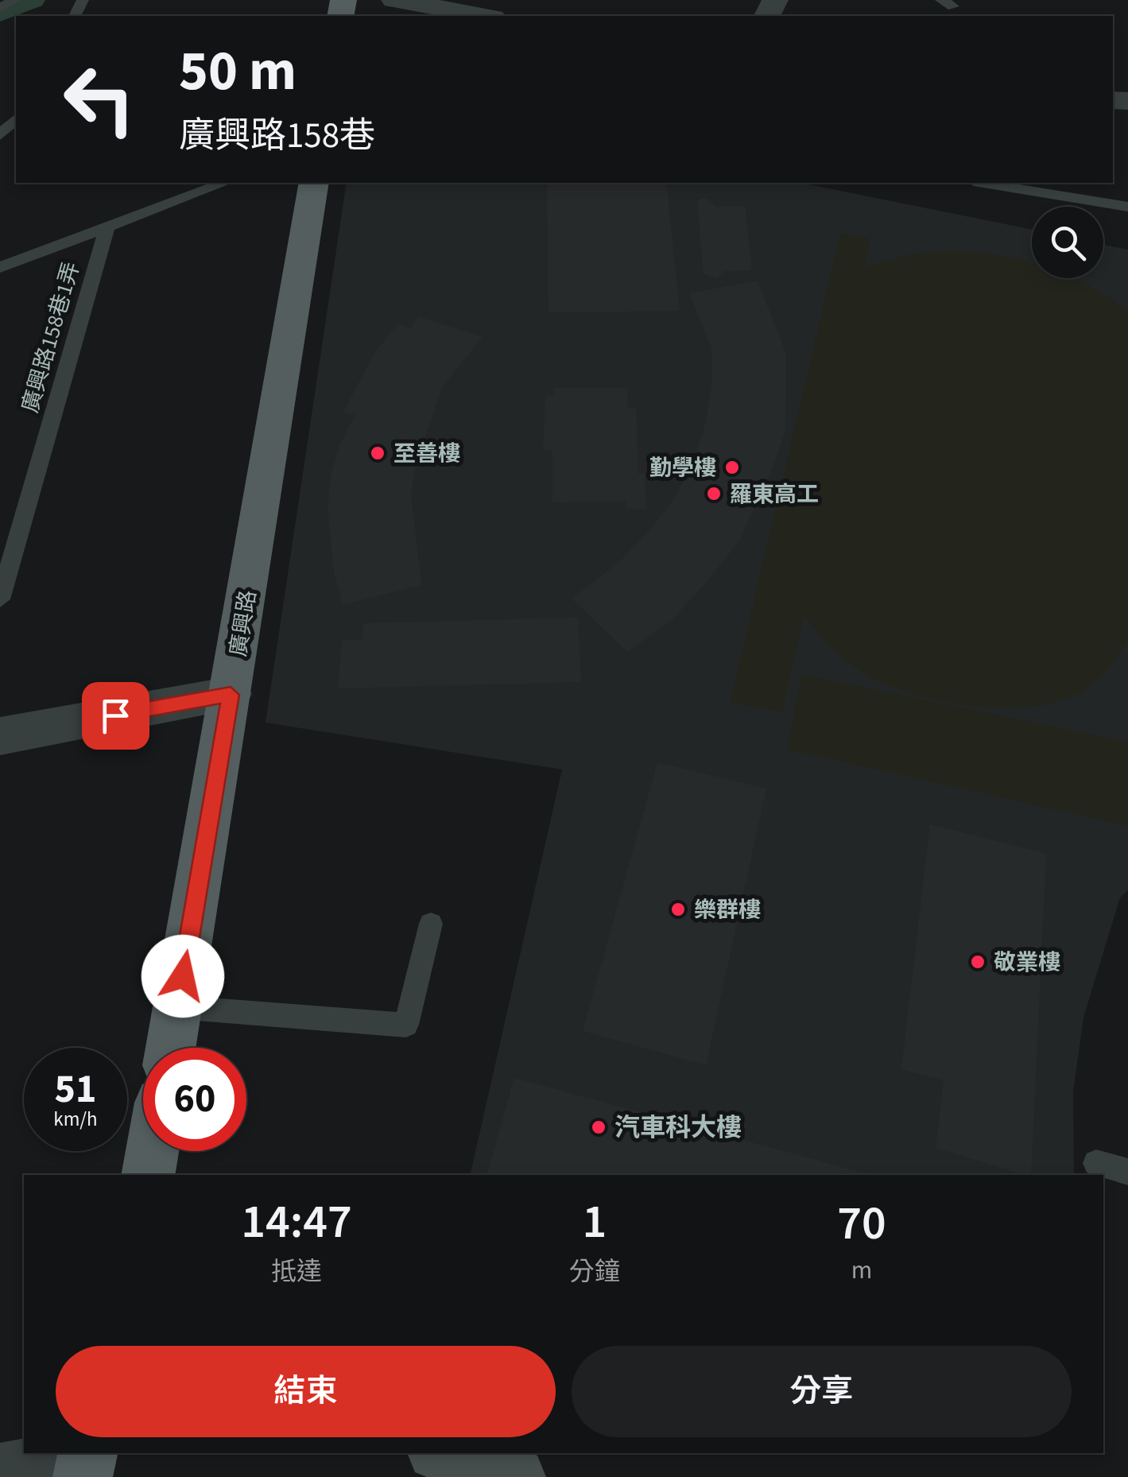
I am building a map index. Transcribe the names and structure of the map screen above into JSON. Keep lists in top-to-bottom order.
{
  "streets": {
    "main road": ["廣興路"],
    "lane": ["廣興路158巷1弄"]
  },
  "places": [
    "至善樓",
    "勤學樓",
    "羅東高工",
    "樂群樓",
    "敬業樓",
    "汽車科大樓"
  ],
  "page": {
    "turn": ["50 m", "廣興路158巷"],
    "speed": "51 km/h",
    "limit": "60",
    "eta": [
      "14:47",
      "抵達",
      "1",
      "分鐘",
      "70",
      "m"
    ],
    "buttons": ["結束", "分享"]
  }
}
